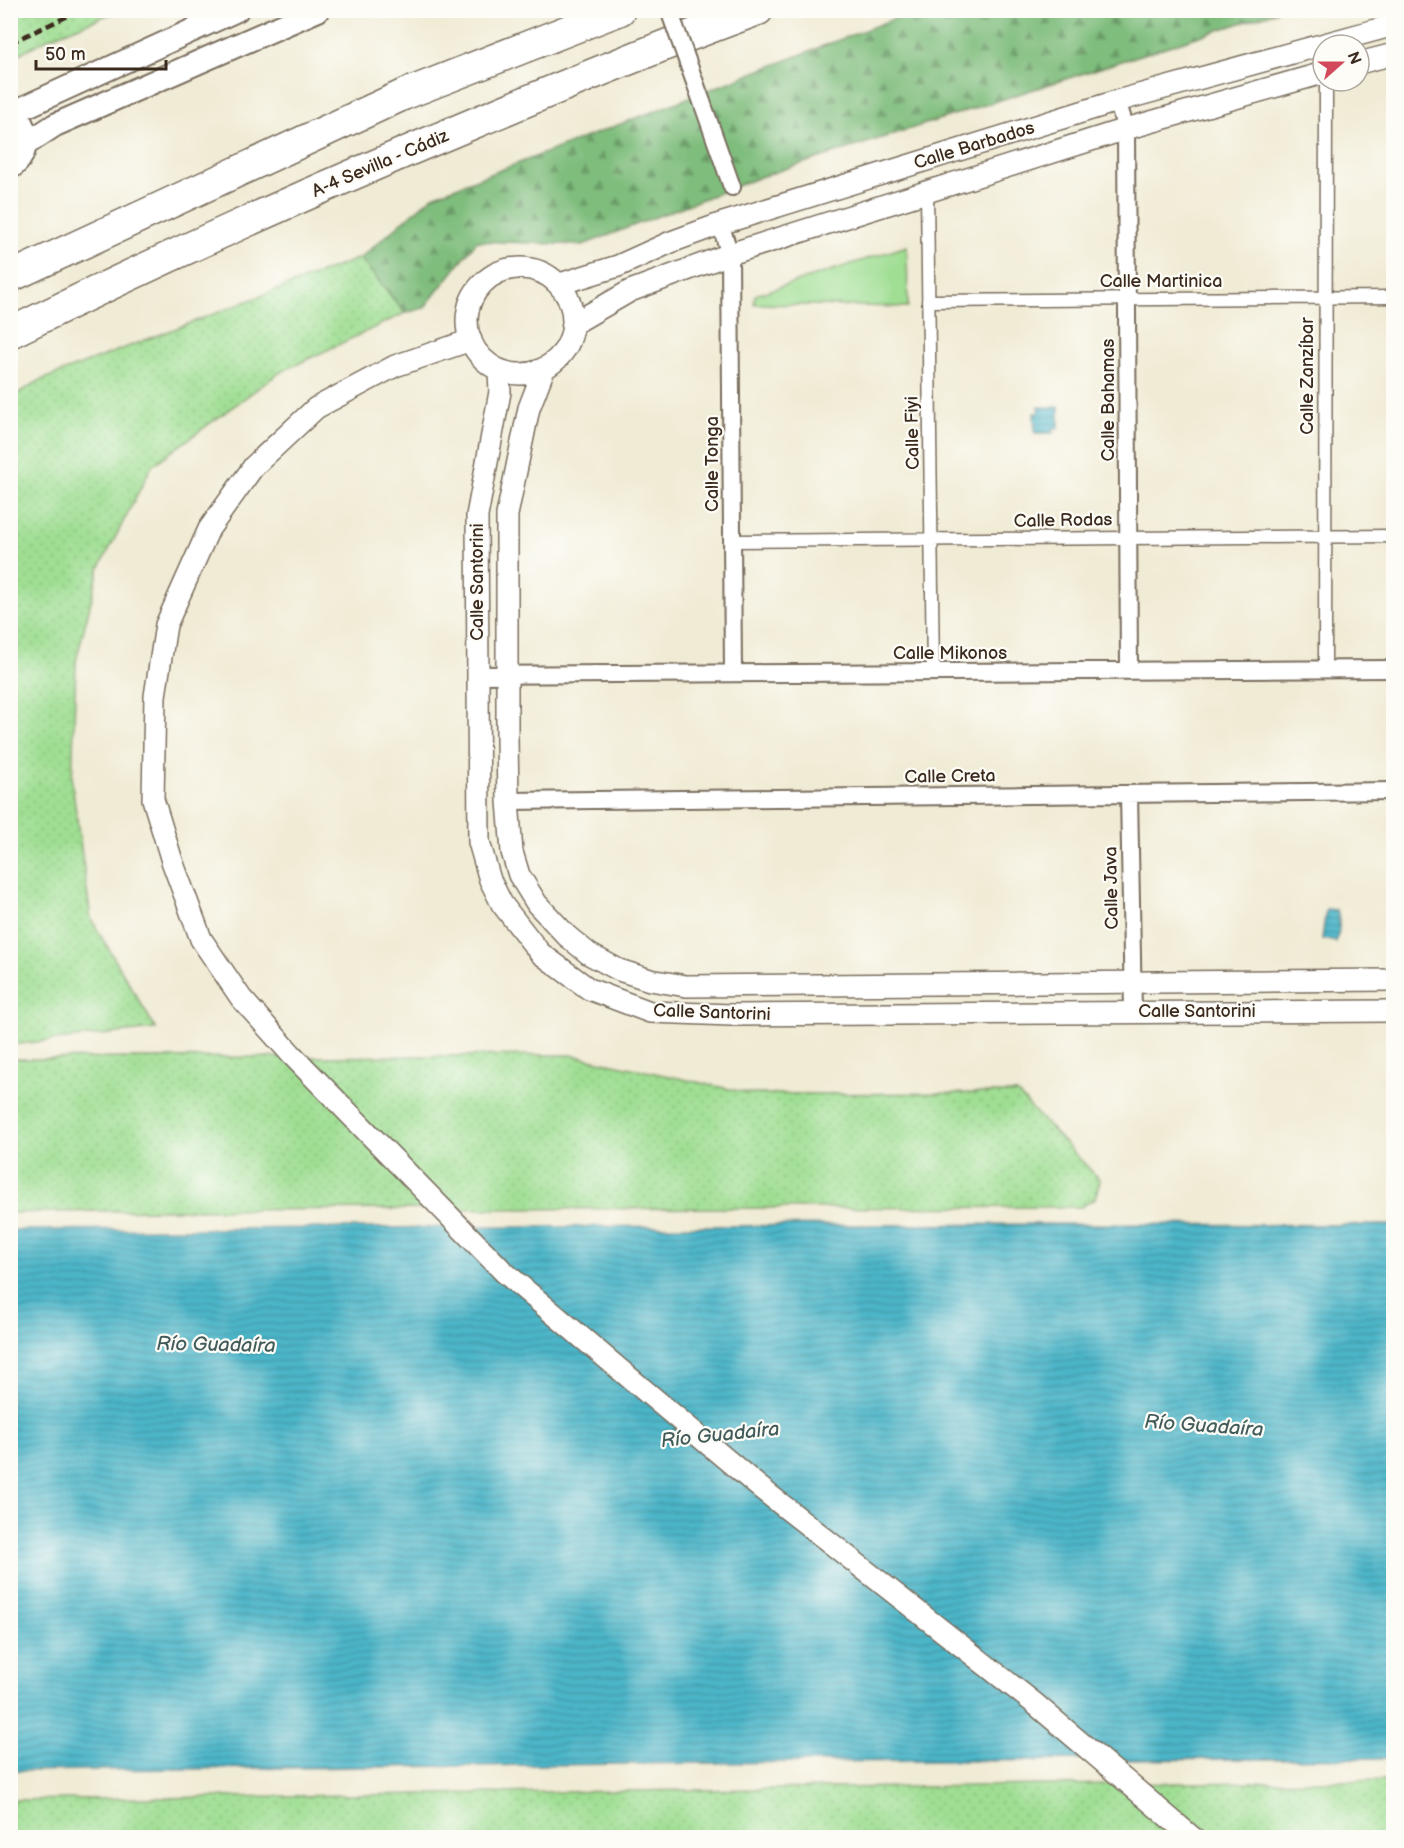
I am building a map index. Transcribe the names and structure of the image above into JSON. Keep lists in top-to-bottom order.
{
  "streets": {
    "highway": ["A-4 Sevilla - Cádiz"],
    "street": [
      "Calle Barbados",
      "Calle Martinica",
      "Calle Zanzíbar",
      "Calle Bahamas",
      "Calle Fiyi",
      "Calle Tonga",
      "Calle Rodas",
      "Calle Santorini",
      "Calle Mikonos",
      "Calle Creta",
      "Calle Java"
    ]
  },
  "crossings": [
    ["Calle Barbados", "Calle Bahamas"],
    ["Calle Barbados", "Calle Fiyi"],
    ["Calle Barbados", "Calle Tonga"],
    ["Calle Barbados", "Calle Santorini"],
    ["Calle Martinica", "Calle Zanzíbar"],
    ["Calle Martinica", "Calle Bahamas"],
    ["Calle Martinica", "Calle Fiyi"],
    ["Calle Zanzíbar", "Calle Rodas"],
    ["Calle Zanzíbar", "Calle Mikonos"],
    ["Calle Bahamas", "Calle Rodas"],
    ["Calle Bahamas", "Calle Mikonos"],
    ["Calle Fiyi", "Calle Rodas"],
    ["Calle Fiyi", "Calle Mikonos"],
    ["Calle Tonga", "Calle Rodas"],
    ["Calle Tonga", "Calle Mikonos"],
    ["Calle Santorini", "Calle Mikonos"],
    ["Calle Santorini", "Calle Creta"],
    ["Calle Santorini", "Calle Java"],
    ["Calle Creta", "Calle Java"]
  ],
  "water": ["Río Guadaíra"],
  "scale_bar": "50 m",
  "north": "right"
}
